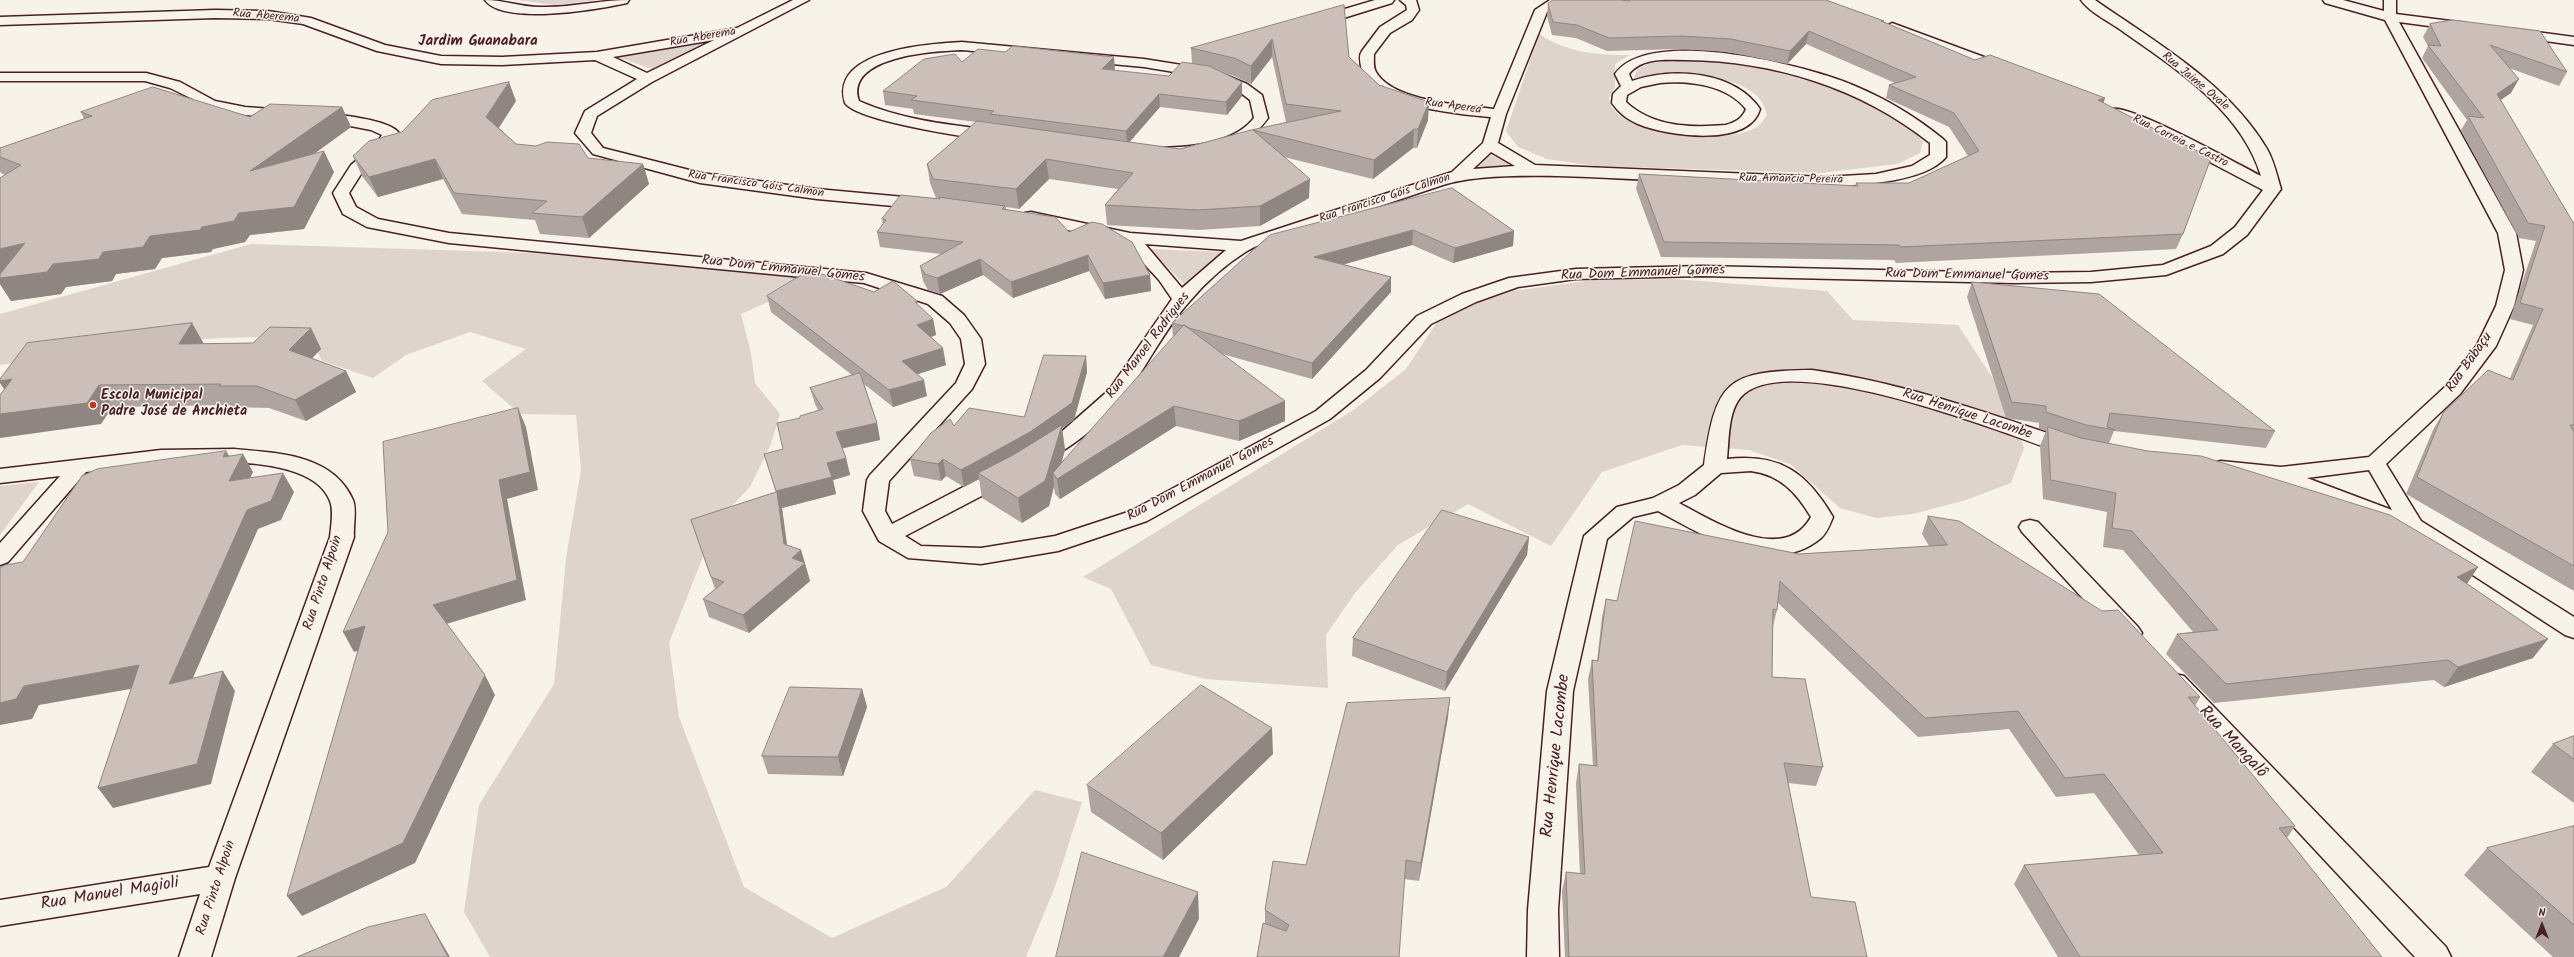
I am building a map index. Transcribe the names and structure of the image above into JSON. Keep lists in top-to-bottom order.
{
  "streets": {
    "street": [
      "Rua Aberema",
      "Rua Jaime Ovale",
      "Rua Apereá",
      "Rua Correia e Castro",
      "Rua Amancio Pereira",
      "Rua Francisco Góis Calmon",
      "Rua Dom Emmanuel Gomes",
      "Rua Manoel Rodrigues",
      "Rua Babaçu",
      "Rua Henrique Lacombe",
      "Rua Pinto Alpoin",
      "Rua Mangalô",
      "Rua Manuel Magioli"
    ]
  },
  "crossings": [
    ["Rua Aberema", "Rua Francisco Góis Calmon"],
    ["Rua Jaime Ovale", "Rua Correia e Castro"],
    ["Rua Jaime Ovale", "Rua Dom Emmanuel Gomes"],
    ["Rua Apereá", "Rua Francisco Góis Calmon"],
    ["Rua Correia e Castro", "Rua Dom Emmanuel Gomes"],
    ["Rua Amancio Pereira", "Rua Francisco Góis Calmon"],
    ["Rua Francisco Góis Calmon", "Rua Manoel Rodrigues"],
    ["Rua Dom Emmanuel Gomes", "Rua Manoel Rodrigues"],
    ["Rua Pinto Alpoin", "Rua Manuel Magioli"]
  ],
  "districts": ["Jardim Guanabara"],
  "places": ["Escola Municipal Padre José de Anchieta"],
  "north": "top"
}
